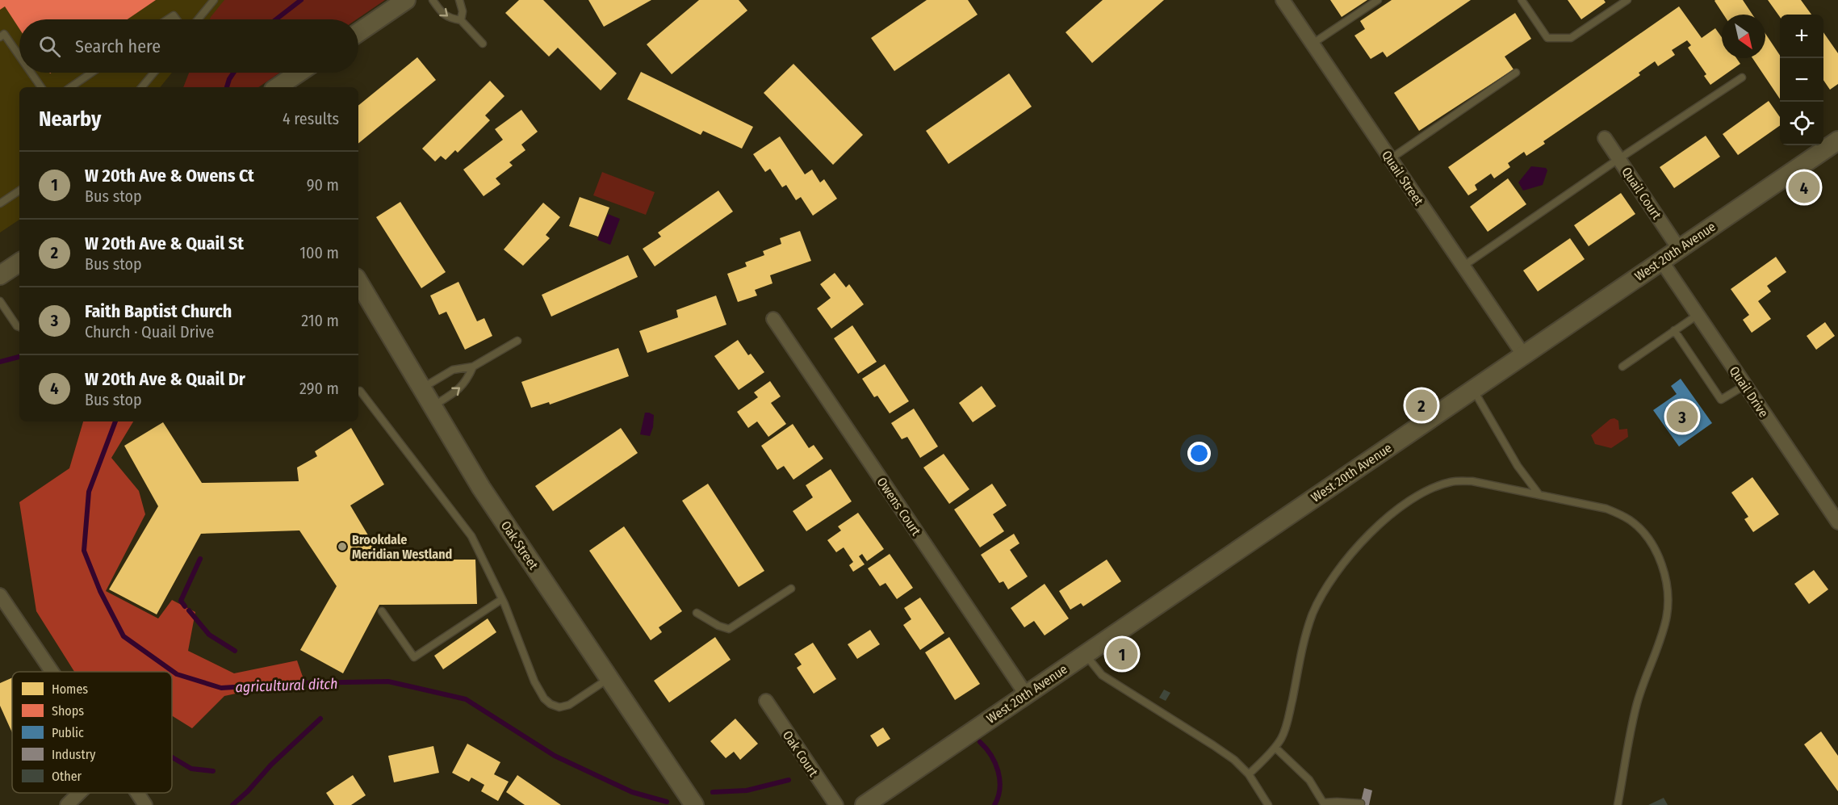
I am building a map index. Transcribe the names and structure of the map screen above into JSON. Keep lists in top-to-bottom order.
{
  "streets": {
    "street": [
      "Quail Street",
      "Quail Court",
      "West 20th Avenue",
      "Quail Drive",
      "Owens Court",
      "Oak Street",
      "Oak Court"
    ]
  },
  "crossings": [
    ["Quail Street", "West 20th Avenue"],
    ["Quail Court", "West 20th Avenue"],
    ["West 20th Avenue", "Quail Drive"],
    ["West 20th Avenue", "Owens Court"]
  ],
  "water": ["agricultural ditch"],
  "places": ["Brookdale Meridian Westland"],
  "legend": [
    "Homes",
    "Shops",
    "Public",
    "Industry",
    "Other"
  ],
  "north": "bottom right",
  "page": {
    "map_buttons": ["+", "−"],
    "search": "Search here",
    "heading": ["Nearby", "4 results"],
    "list": [
      {
        "mark": "1",
        "name": "W 20th Ave & Owens Ct",
        "note": "Bus stop",
        "value": "90 m"
      },
      {
        "mark": "2",
        "name": "W 20th Ave & Quail St",
        "note": "Bus stop",
        "value": "100 m"
      },
      {
        "mark": "3",
        "name": "Faith Baptist Church",
        "note": "Church · Quail Drive",
        "value": "210 m"
      },
      {
        "mark": "4",
        "name": "W 20th Ave & Quail Dr",
        "note": "Bus stop",
        "value": "290 m"
      }
    ],
    "pins": [
      "4",
      "2",
      "3",
      "1"
    ]
  }
}
